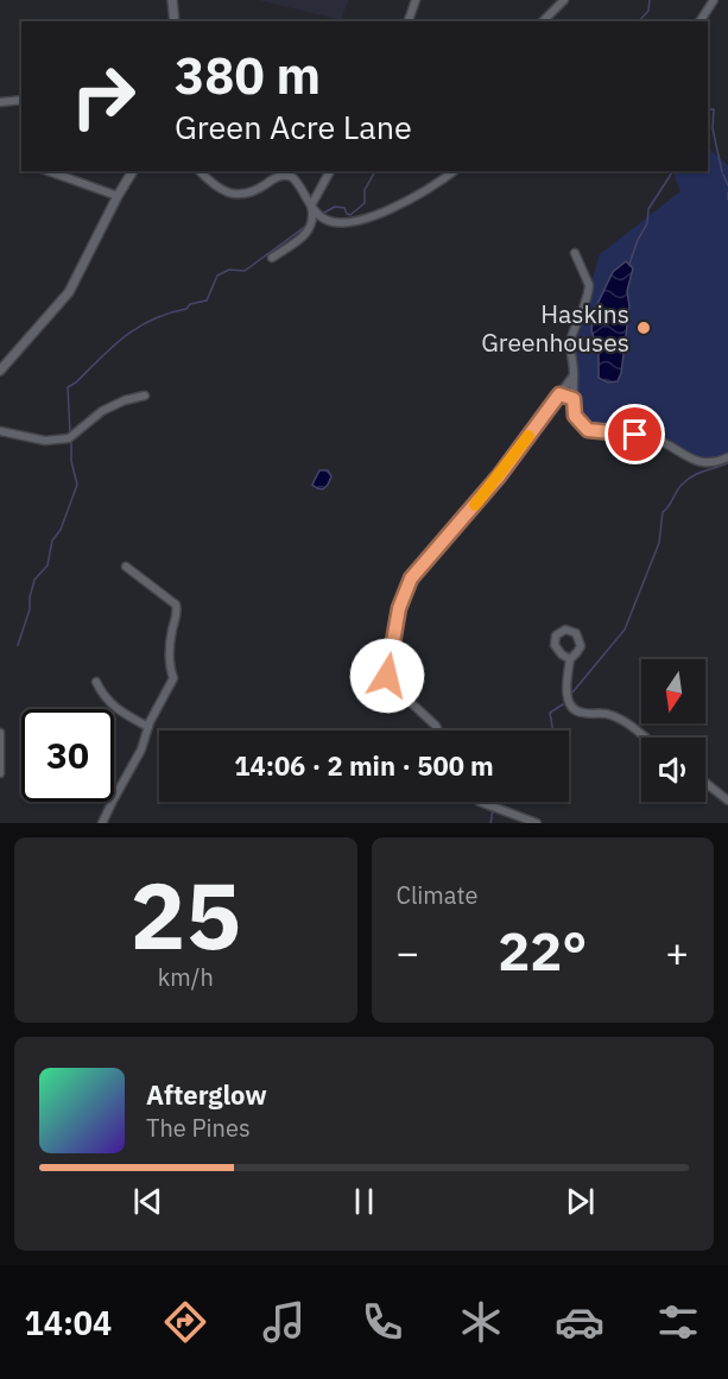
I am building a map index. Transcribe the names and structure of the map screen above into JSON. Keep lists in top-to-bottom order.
{
  "places": ["Haskins Greenhouses"],
  "north": "bottom",
  "page": {
    "turn": ["380 m", "Green Acre Lane"],
    "limit": "30",
    "trip": "14:06 · 2 min · 500 m",
    "tile": [
      ["25", "km/h"],
      "Climate"
    ],
    "heat": ["−", "22°", "+"],
    "song": ["Afterglow", "The Pines"],
    "tabs": "14:04"
  }
}
